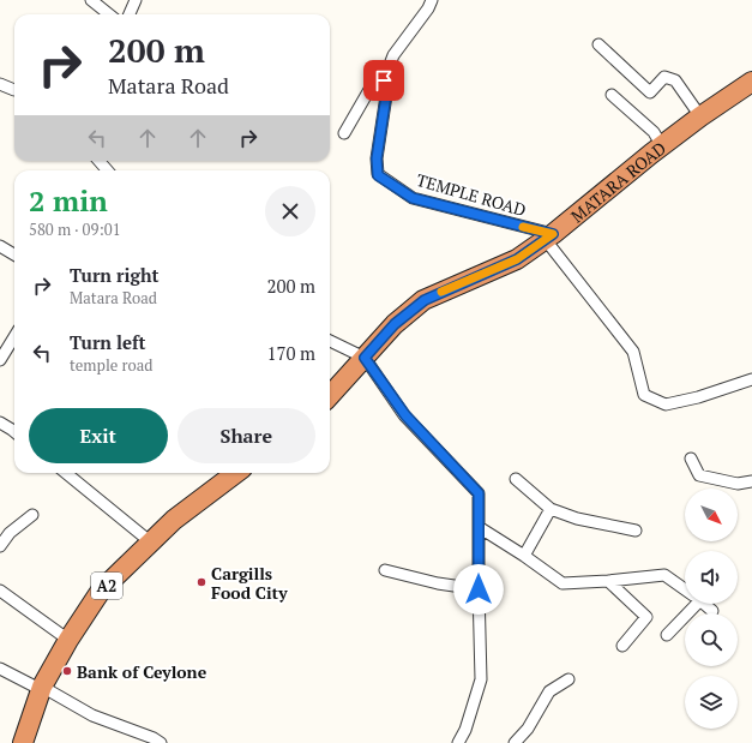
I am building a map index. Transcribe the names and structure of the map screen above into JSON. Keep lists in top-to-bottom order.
{
  "streets": {
    "highway": ["MATARA ROAD", "A2"],
    "street": ["TEMPLE ROAD"]
  },
  "crossings": [
    ["MATARA ROAD", "TEMPLE ROAD"]
  ],
  "places": ["Cargills Food City", "Bank of Ceylone"],
  "north": "bottom right",
  "page": {
    "turn": ["200 m", "Matara Road"],
    "heading": ["2 min", "580 m · 09:01"],
    "list": [
      {
        "name": "Turn right",
        "note": "Matara Road",
        "value": "200 m"
      },
      {
        "name": "Turn left",
        "note": "temple road",
        "value": "170 m"
      }
    ],
    "buttons": ["Exit", "Share"]
  }
}
